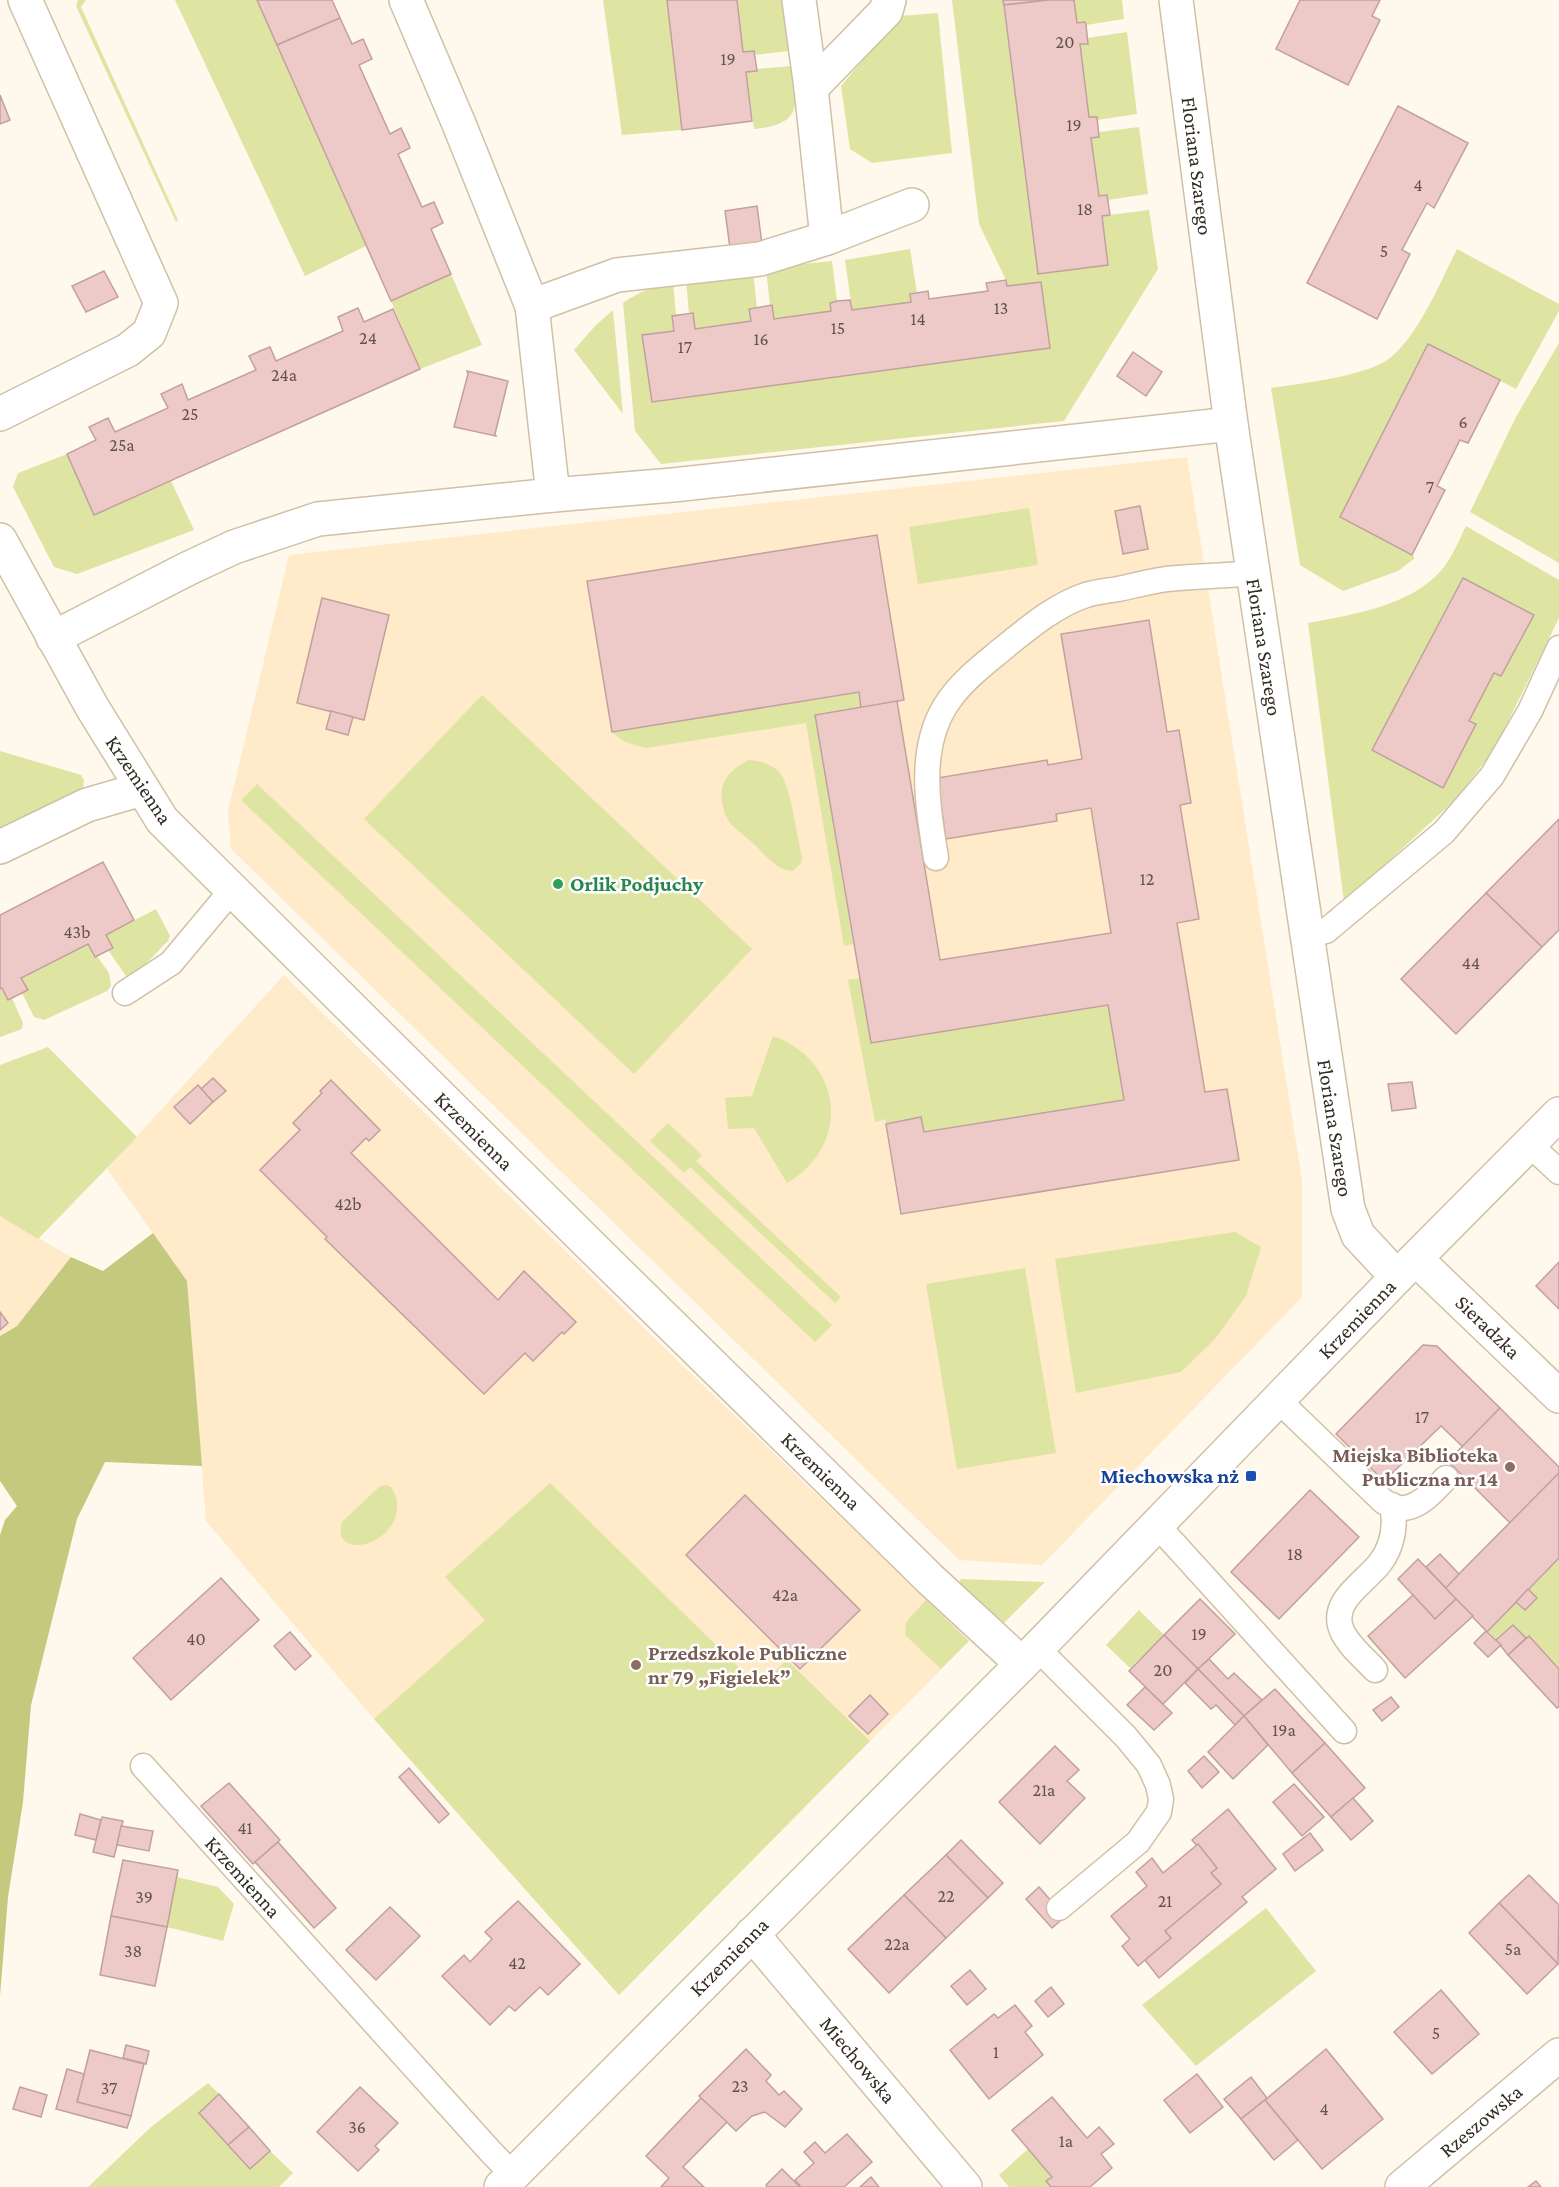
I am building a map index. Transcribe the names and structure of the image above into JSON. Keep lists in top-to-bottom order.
{
  "streets": {
    "street": [
      "Floriana Szarego",
      "Krzemienna",
      "Sieradzka",
      "Miechowska",
      "Rzeszowska"
    ]
  },
  "crossings": [
    ["Floriana Szarego", "Krzemienna"],
    ["Floriana Szarego", "Sieradzka"],
    ["Krzemienna", "Sieradzka"],
    ["Krzemienna", "Miechowska"]
  ],
  "places": {
    "other": ["Orlik Podjuchy", "Miejska Biblioteka Publiczna nr 14", "Przedszkole Publiczne nr 79 „Figielek”"],
    "transit": ["Miechowska nż"]
  },
  "house_numbers": [
    "20",
    "19",
    "19",
    "4",
    "18",
    "5",
    "13",
    "14",
    "15",
    "24",
    "16",
    "17",
    "24a",
    "25",
    "6",
    "25a",
    "7",
    "12",
    "43b",
    "44",
    "42b",
    "17",
    "18",
    "42a",
    "19",
    "40",
    "20",
    "19a",
    "21a",
    "41",
    "22",
    "39",
    "21",
    "22a",
    "5a",
    "38",
    "42",
    "5",
    "1",
    "23",
    "37",
    "4",
    "36",
    "1a"
  ]
}
